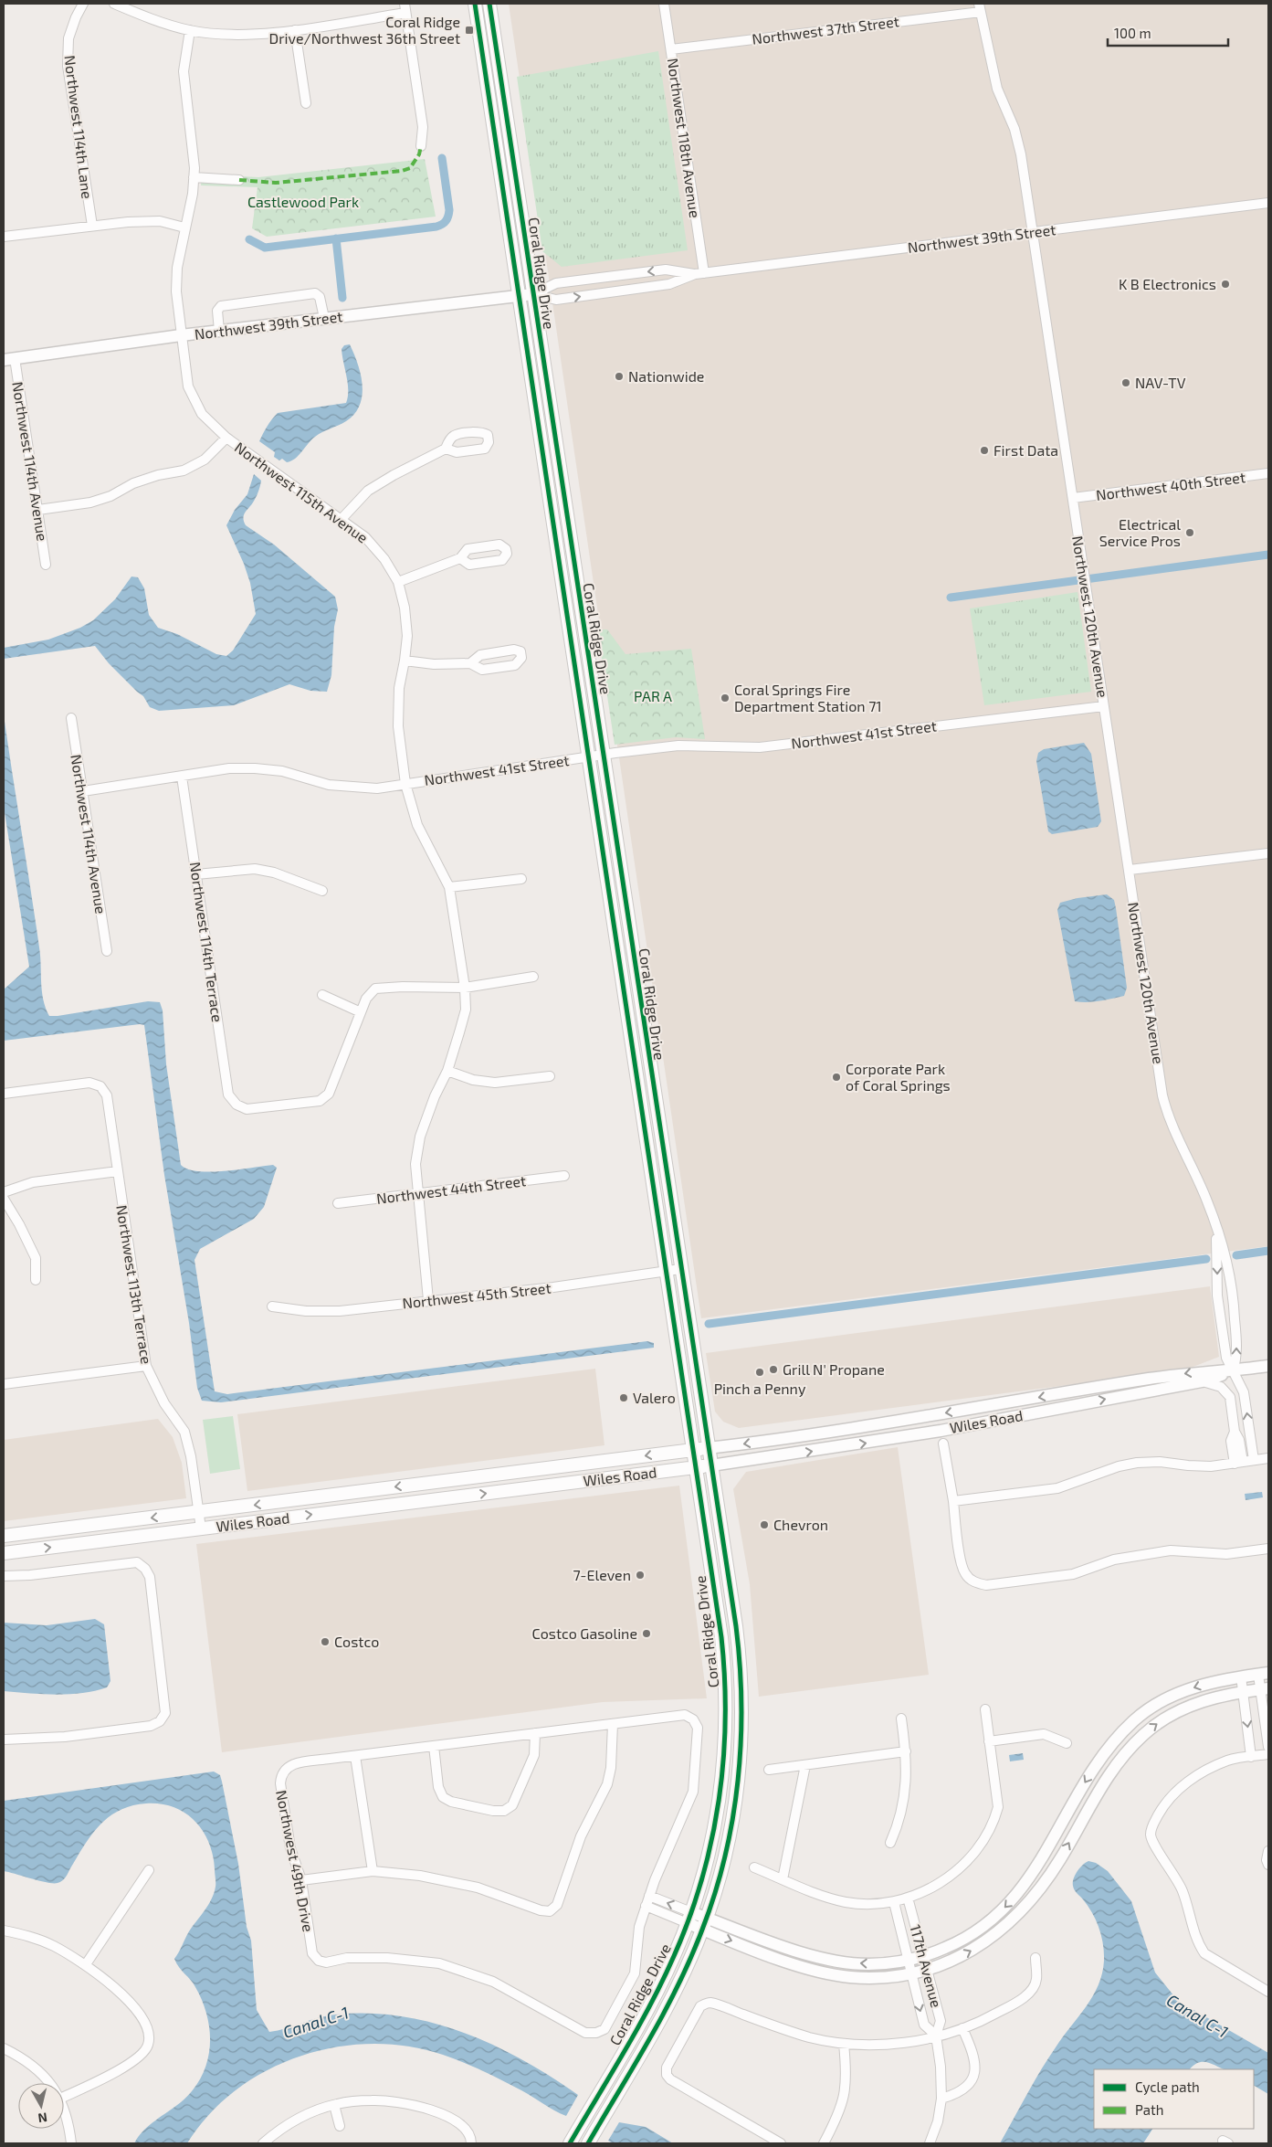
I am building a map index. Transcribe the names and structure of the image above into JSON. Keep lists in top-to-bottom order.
{
  "streets": {
    "main road": ["Coral Ridge Drive", "Wiles Road"],
    "street": [
      "Northwest 37th Street",
      "Northwest 114th Lane",
      "Northwest 118th Avenue",
      "Northwest 39th Street",
      "Northwest 114th Avenue",
      "Northwest 40th Street",
      "Northwest 115th Avenue",
      "Northwest 120th Avenue",
      "Northwest 41st Street",
      "Northwest 114th Terrace",
      "Northwest 44th Street",
      "Northwest 113th Terrace",
      "Northwest 45th Street",
      "Northwest 49th Drive",
      "117th Avenue"
    ]
  },
  "crossings": [
    ["Northwest 37th Street", "Northwest 118th Avenue"],
    ["Northwest 37th Street", "Northwest 120th Avenue"],
    ["Northwest 118th Avenue", "Northwest 39th Street"],
    ["Northwest 39th Street", "Coral Ridge Drive"],
    ["Northwest 39th Street", "Northwest 114th Avenue"],
    ["Northwest 39th Street", "Northwest 115th Avenue"],
    ["Northwest 39th Street", "Northwest 120th Avenue"],
    ["Coral Ridge Drive", "Northwest 41st Street"],
    ["Coral Ridge Drive", "Northwest 45th Street"],
    ["Coral Ridge Drive", "Wiles Road"],
    ["Northwest 114th Avenue", "Northwest 41st Street"],
    ["Northwest 40th Street", "Northwest 120th Avenue"],
    ["Northwest 115th Avenue", "Northwest 41st Street"],
    ["Northwest 115th Avenue", "Northwest 44th Street"],
    ["Northwest 115th Avenue", "Northwest 45th Street"],
    ["Northwest 120th Avenue", "Northwest 41st Street"],
    ["Northwest 120th Avenue", "Wiles Road"],
    ["Northwest 41st Street", "Northwest 114th Terrace"],
    ["Northwest 113th Terrace", "Wiles Road"]
  ],
  "water": ["Canal C-1"],
  "parks": ["Castlewood Park", "PAR A"],
  "places": {
    "transit": ["Coral Ridge Drive/Northwest 36th Street"],
    "other": [
      "K B Electronics",
      "Nationwide",
      "NAV-TV",
      "First Data",
      "Electrical Service Pros",
      "Coral Springs Fire Department Station 71",
      "Corporate Park of Coral Springs",
      "Grill N' Propane",
      "Pinch a Penny",
      "Valero",
      "Chevron",
      "7-Eleven",
      "Costco Gasoline",
      "Costco"
    ]
  },
  "legend": ["Cycle path", "Path"],
  "scale_bar": "100 m",
  "north": "bottom"
}
